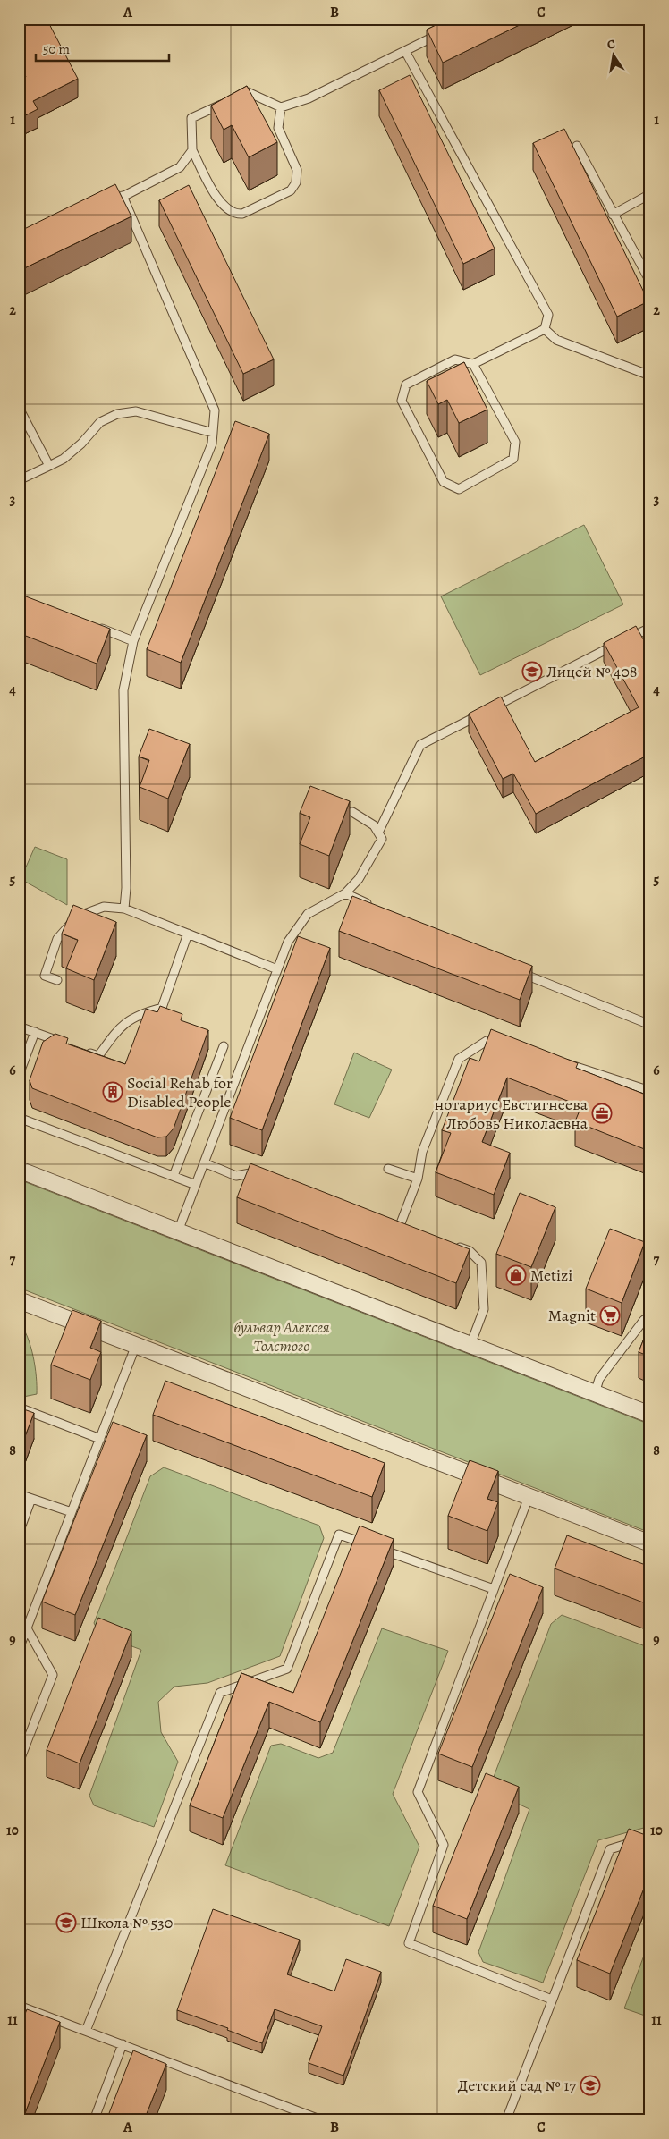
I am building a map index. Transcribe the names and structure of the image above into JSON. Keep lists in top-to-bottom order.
{
  "parks": ["бульвар Алексея Толстого"],
  "places": {
    "school or university": ["Лицей № 408", "Школа № 530", "Детский сад № 17"],
    "building": ["Social Rehab for Disabled People"],
    "office": ["нотариус Евстигнеева Любовь Николаевна"],
    "shop": ["Metizi"],
    "supermarket": ["Magnit"]
  },
  "scale_bar": "50 m",
  "north": "top",
  "grid": {
    "columns": ["A", "B", "C"],
    "rows": [
      "1",
      "2",
      "3",
      "4",
      "5",
      "6",
      "7",
      "8",
      "9",
      "10",
      "11"
    ]
  }
}
